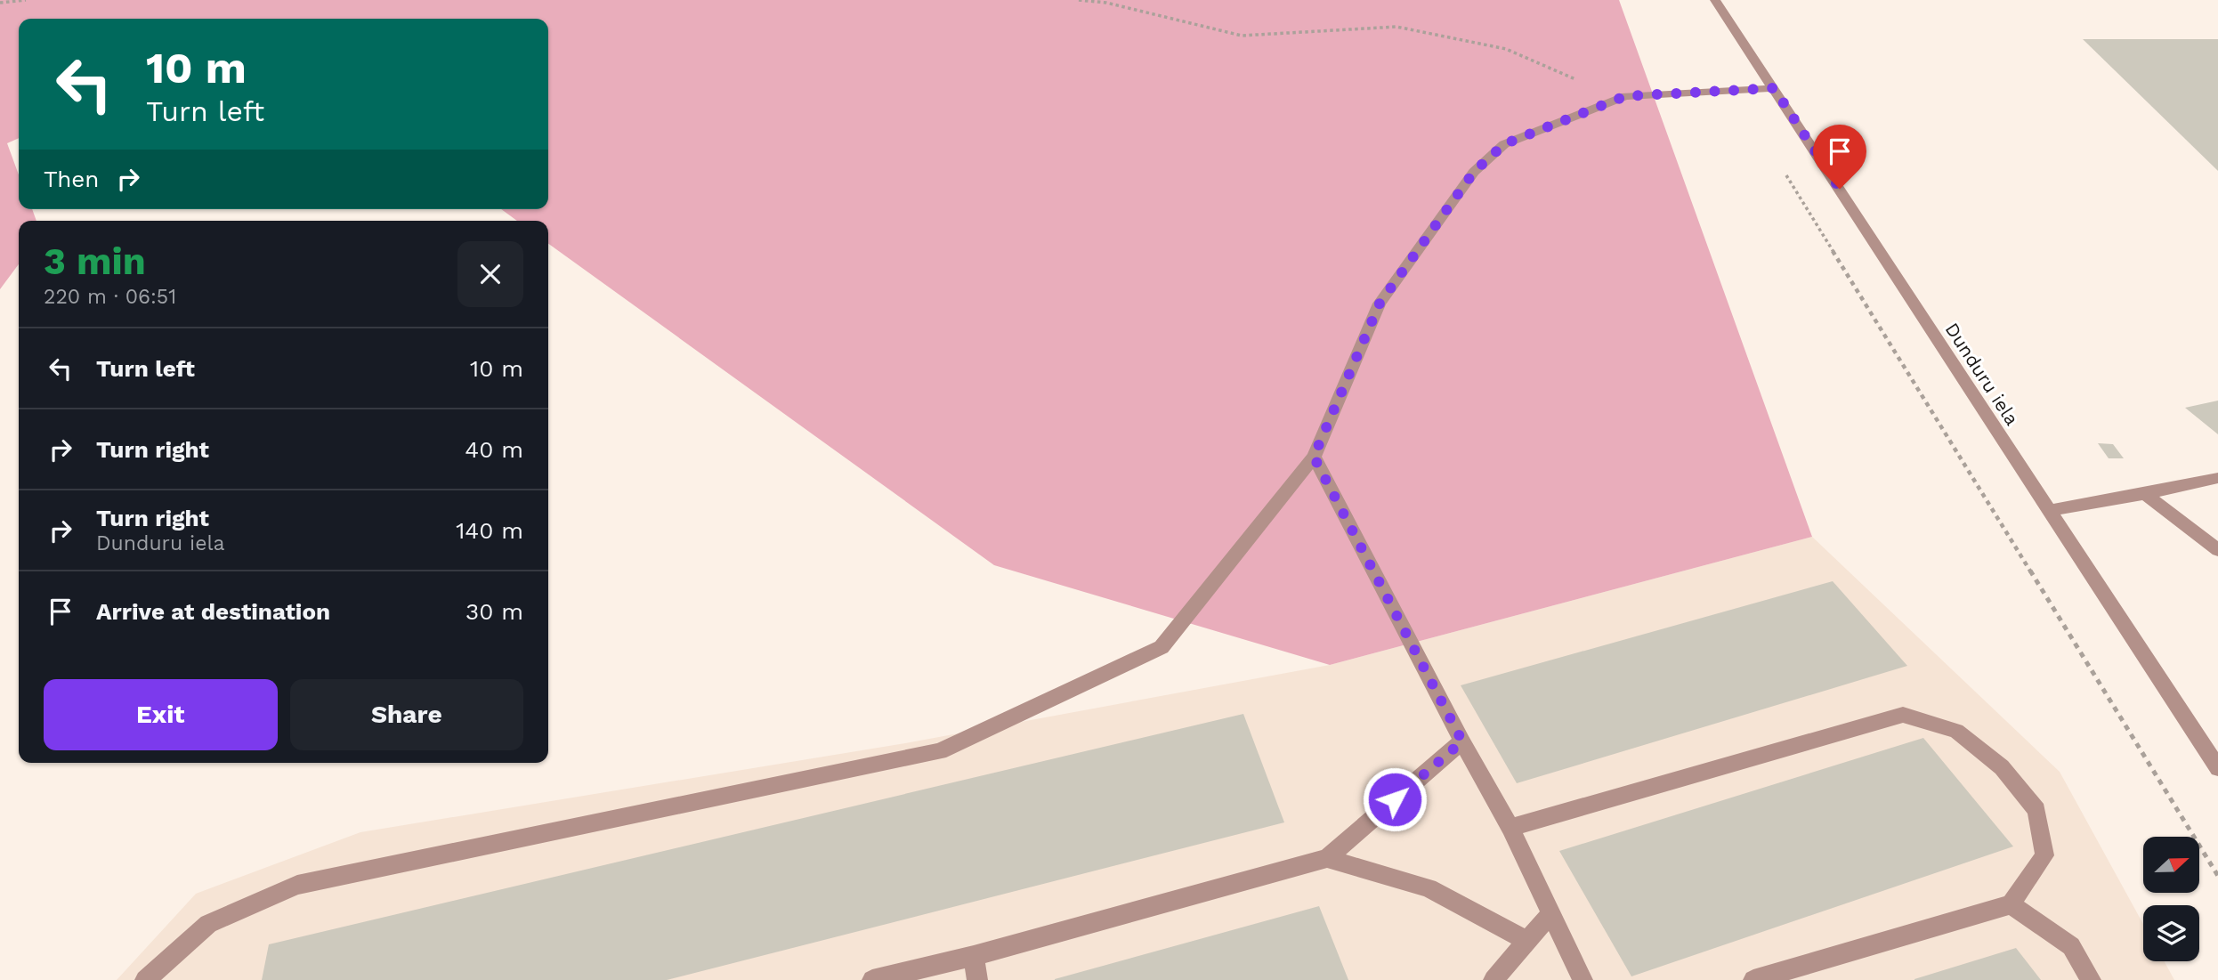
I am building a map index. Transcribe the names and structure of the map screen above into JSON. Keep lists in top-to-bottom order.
{
  "streets": {
    "street": ["Dunduru iela"]
  },
  "north": "right",
  "page": {
    "turn": ["10 m", "Turn left"],
    "then": "Then",
    "heading": ["3 min", "220 m · 06:51"],
    "list": [
      {
        "name": "Turn left",
        "value": "10 m"
      },
      {
        "name": "Turn right",
        "value": "40 m"
      },
      {
        "name": "Turn right",
        "note": "Dunduru iela",
        "value": "140 m"
      },
      {
        "name": "Arrive at destination",
        "value": "30 m"
      }
    ],
    "buttons": ["Exit", "Share"]
  }
}
